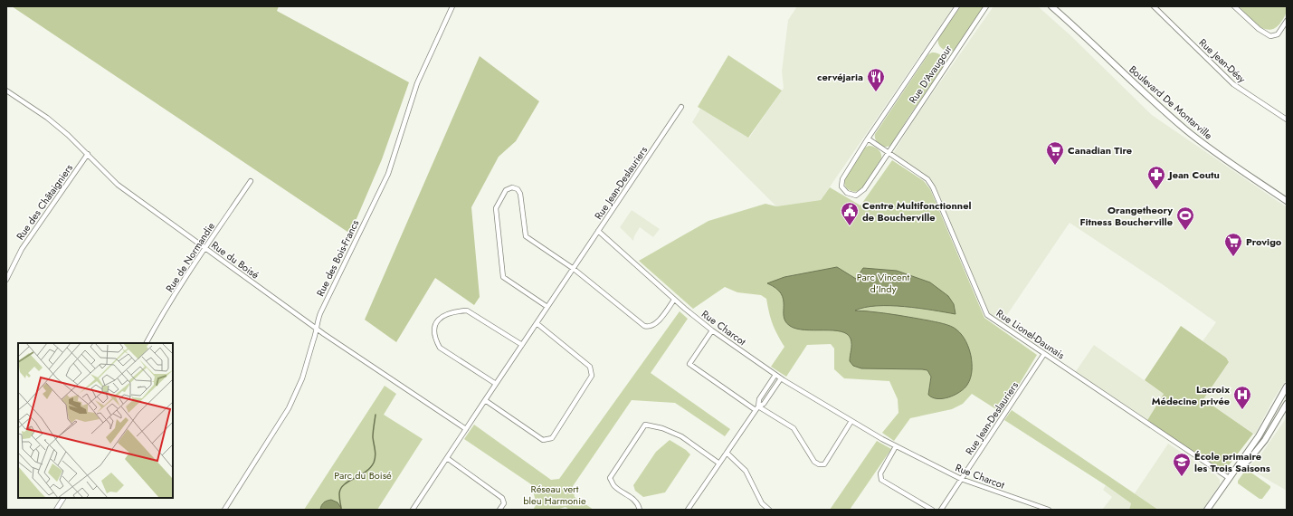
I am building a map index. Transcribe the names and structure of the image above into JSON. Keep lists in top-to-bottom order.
{
  "streets": {
    "street": [
      "Rue Jean-Désy",
      "Rue D'Avaugour",
      "Boulevard De Montarville",
      "Rue Jean-Deslauriers",
      "Rue des Châtaigniers",
      "Rue de Normandie",
      "Rue des Bois-Francs",
      "Rue du Boisé",
      "Rue Charcot",
      "Rue Lionel-Daunais"
    ]
  },
  "crossings": [
    ["Rue D'Avaugour", "Rue Lionel-Daunais"],
    ["Rue Jean-Deslauriers", "Rue du Boisé"],
    ["Rue Jean-Deslauriers", "Rue Charcot"],
    ["Rue Jean-Deslauriers", "Rue Lionel-Daunais"],
    ["Rue des Châtaigniers", "Rue du Boisé"],
    ["Rue de Normandie", "Rue du Boisé"],
    ["Rue des Bois-Francs", "Rue du Boisé"]
  ],
  "parks": ["Parc Vincent d'Indy", "Parc du Boisé", "Réseau vert bleu Harmonie"],
  "places": {
    "restaurant": ["cervéjaria"],
    "supermarket": ["Canadian Tire", "Provigo"],
    "pharmacy": ["Jean Coutu"],
    "public building": ["Centre Multifonctionnel de Boucherville"],
    "sports": ["Orangetheory Fitness Boucherville"],
    "hospital": ["Lacroix Médecine privée"],
    "school or university": ["École primaire les Trois Saisons"]
  }
}
